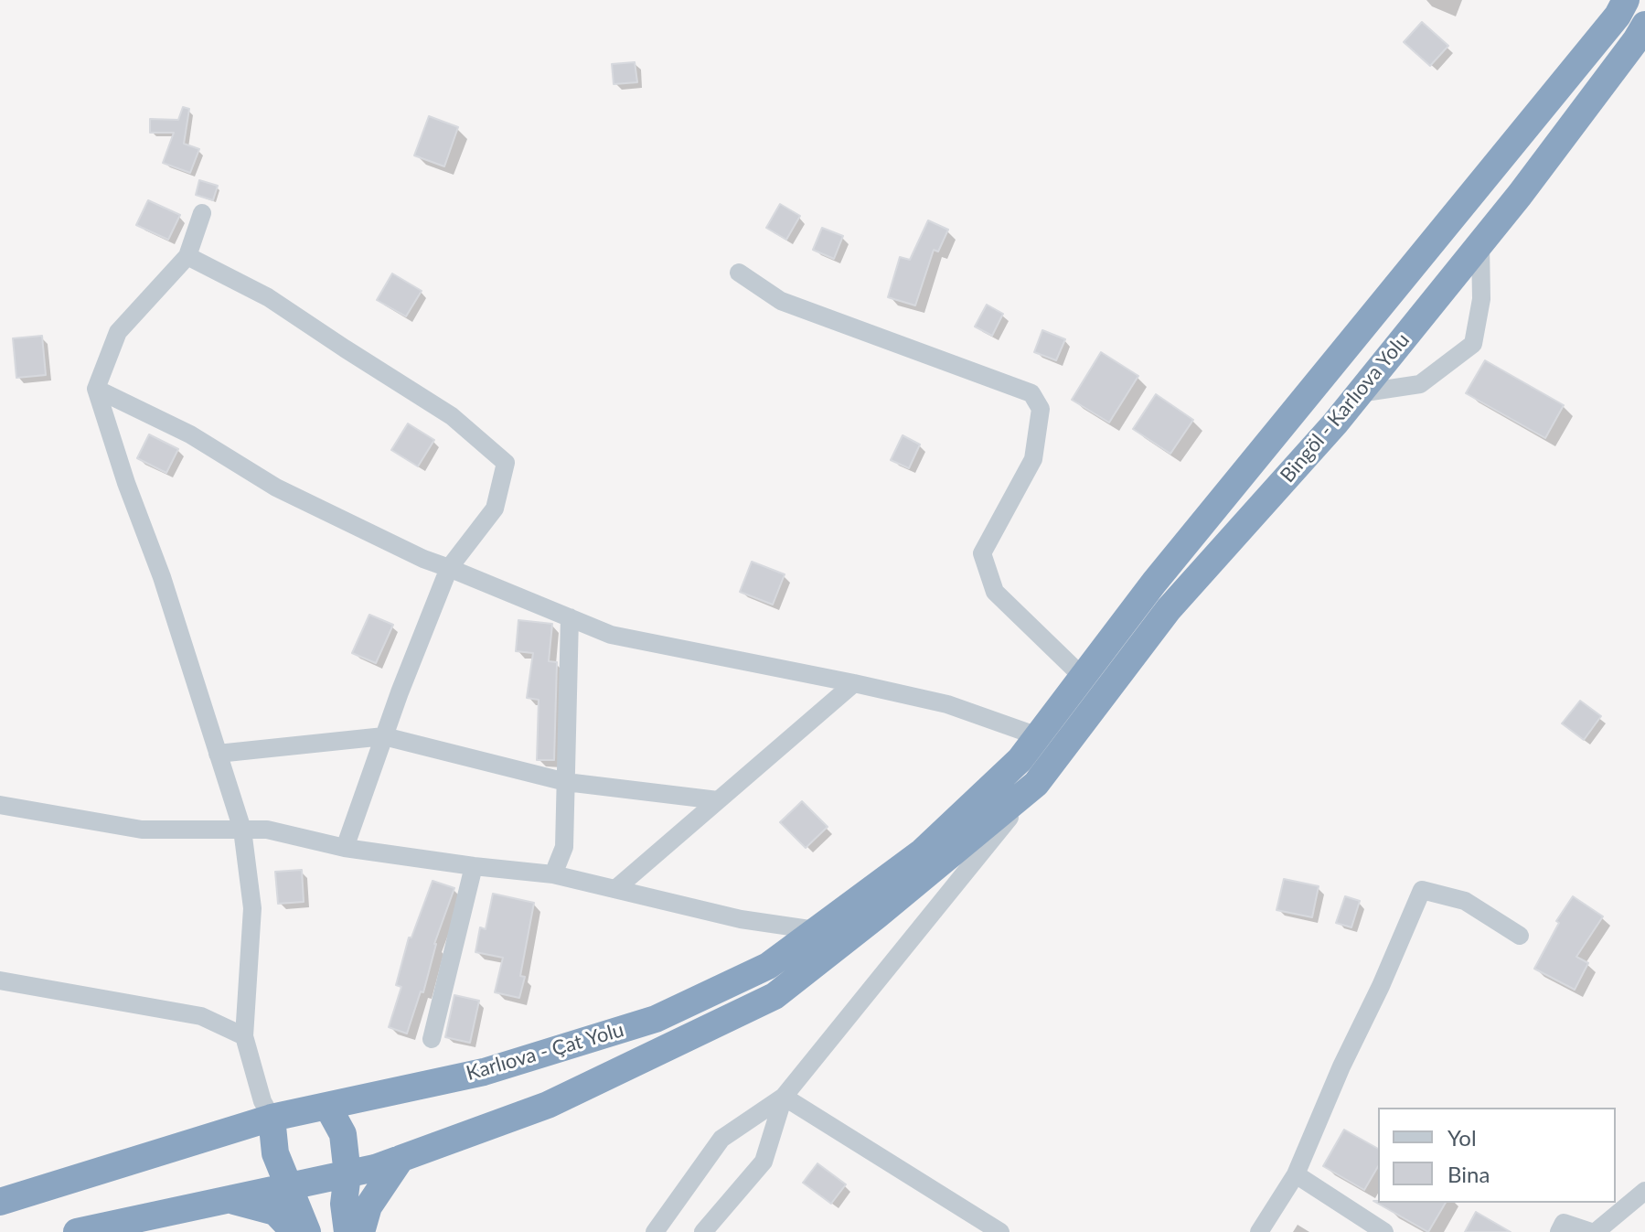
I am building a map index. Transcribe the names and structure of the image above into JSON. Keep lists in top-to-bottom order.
{
  "streets": {
    "highway": ["Bingöl - Karlıova Yolu", "Karlıova - Çat Yolu"]
  },
  "crossings": [
    ["Bingöl - Karlıova Yolu", "Karlıova - Çat Yolu"]
  ],
  "legend": ["Yol", "Bina"]
}
